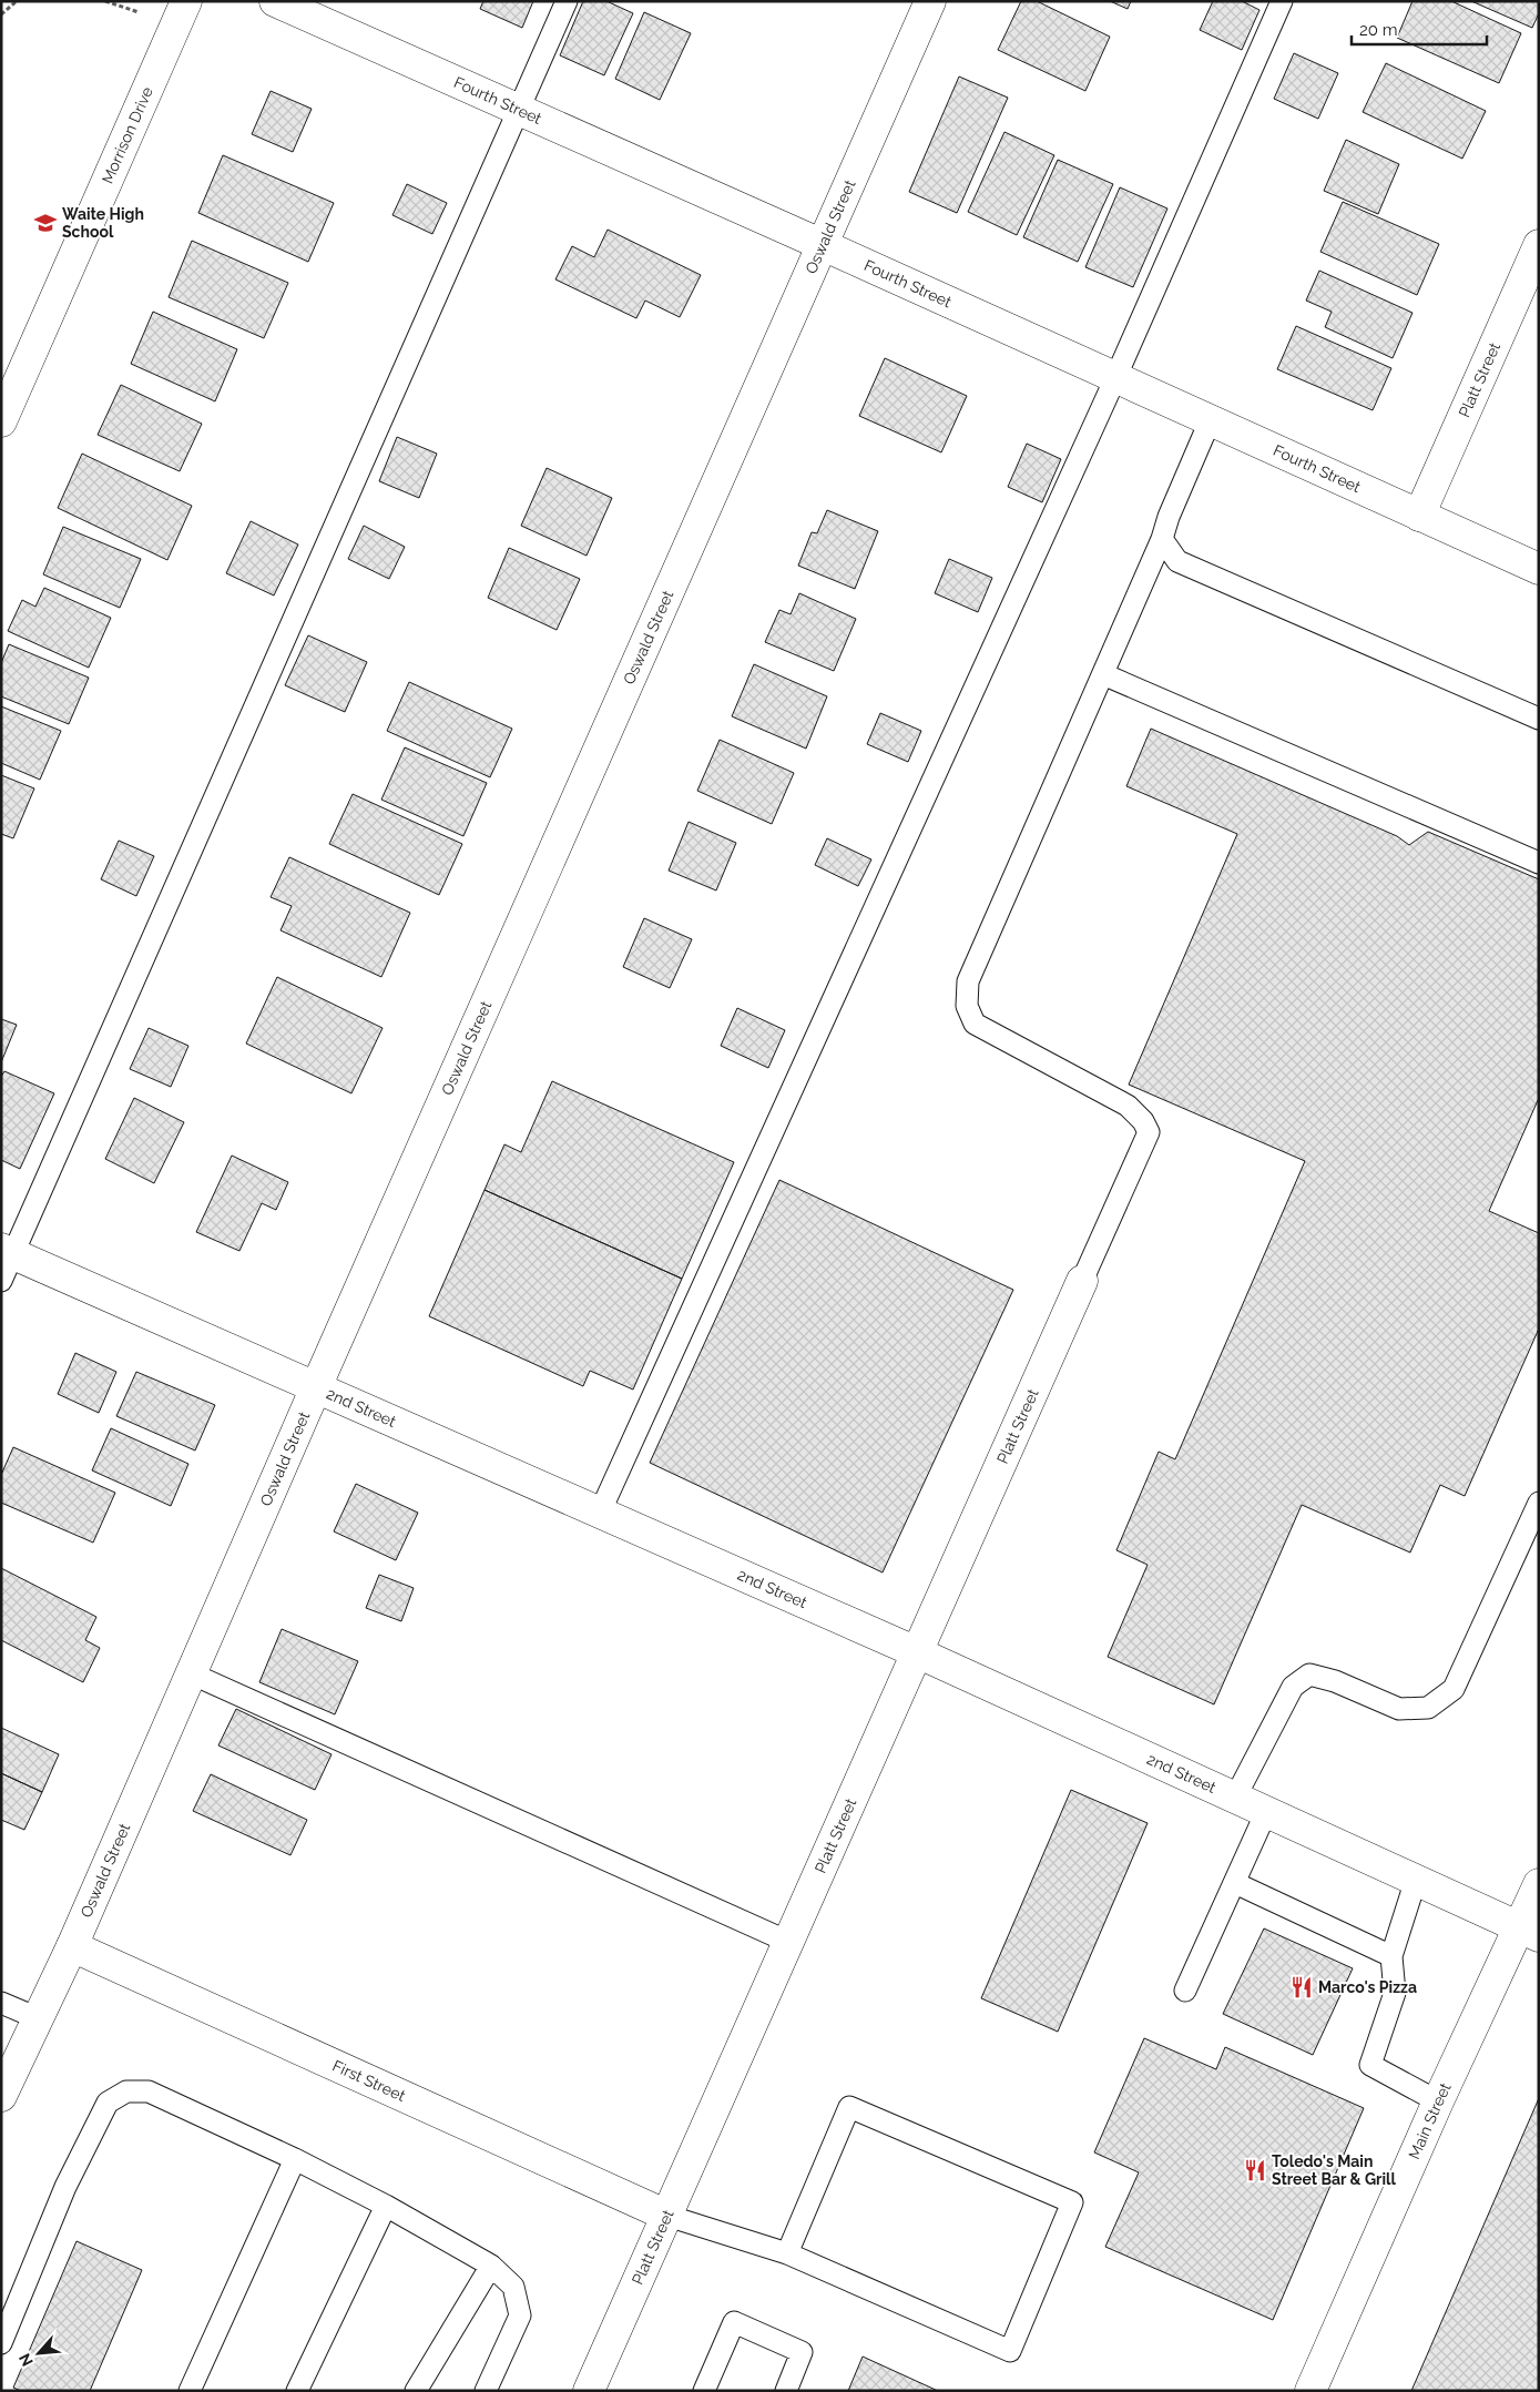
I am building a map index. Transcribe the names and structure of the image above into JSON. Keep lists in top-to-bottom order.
{
  "streets": {
    "street": [
      "Fourth Street",
      "Morrison Drive",
      "Oswald Street",
      "Platt Street",
      "2nd Street",
      "First Street",
      "Main Street"
    ]
  },
  "crossings": [
    ["Fourth Street", "Oswald Street"],
    ["Fourth Street", "Platt Street"],
    ["Oswald Street", "2nd Street"],
    ["Oswald Street", "First Street"],
    ["Platt Street", "2nd Street"],
    ["Platt Street", "First Street"],
    ["2nd Street", "Main Street"]
  ],
  "places": {
    "school or university": ["Waite High School"],
    "restaurant": ["Marco's Pizza", "Toledo's Main Street Bar & Grill"]
  },
  "scale_bar": "20 m",
  "north": "bottom left"
}
